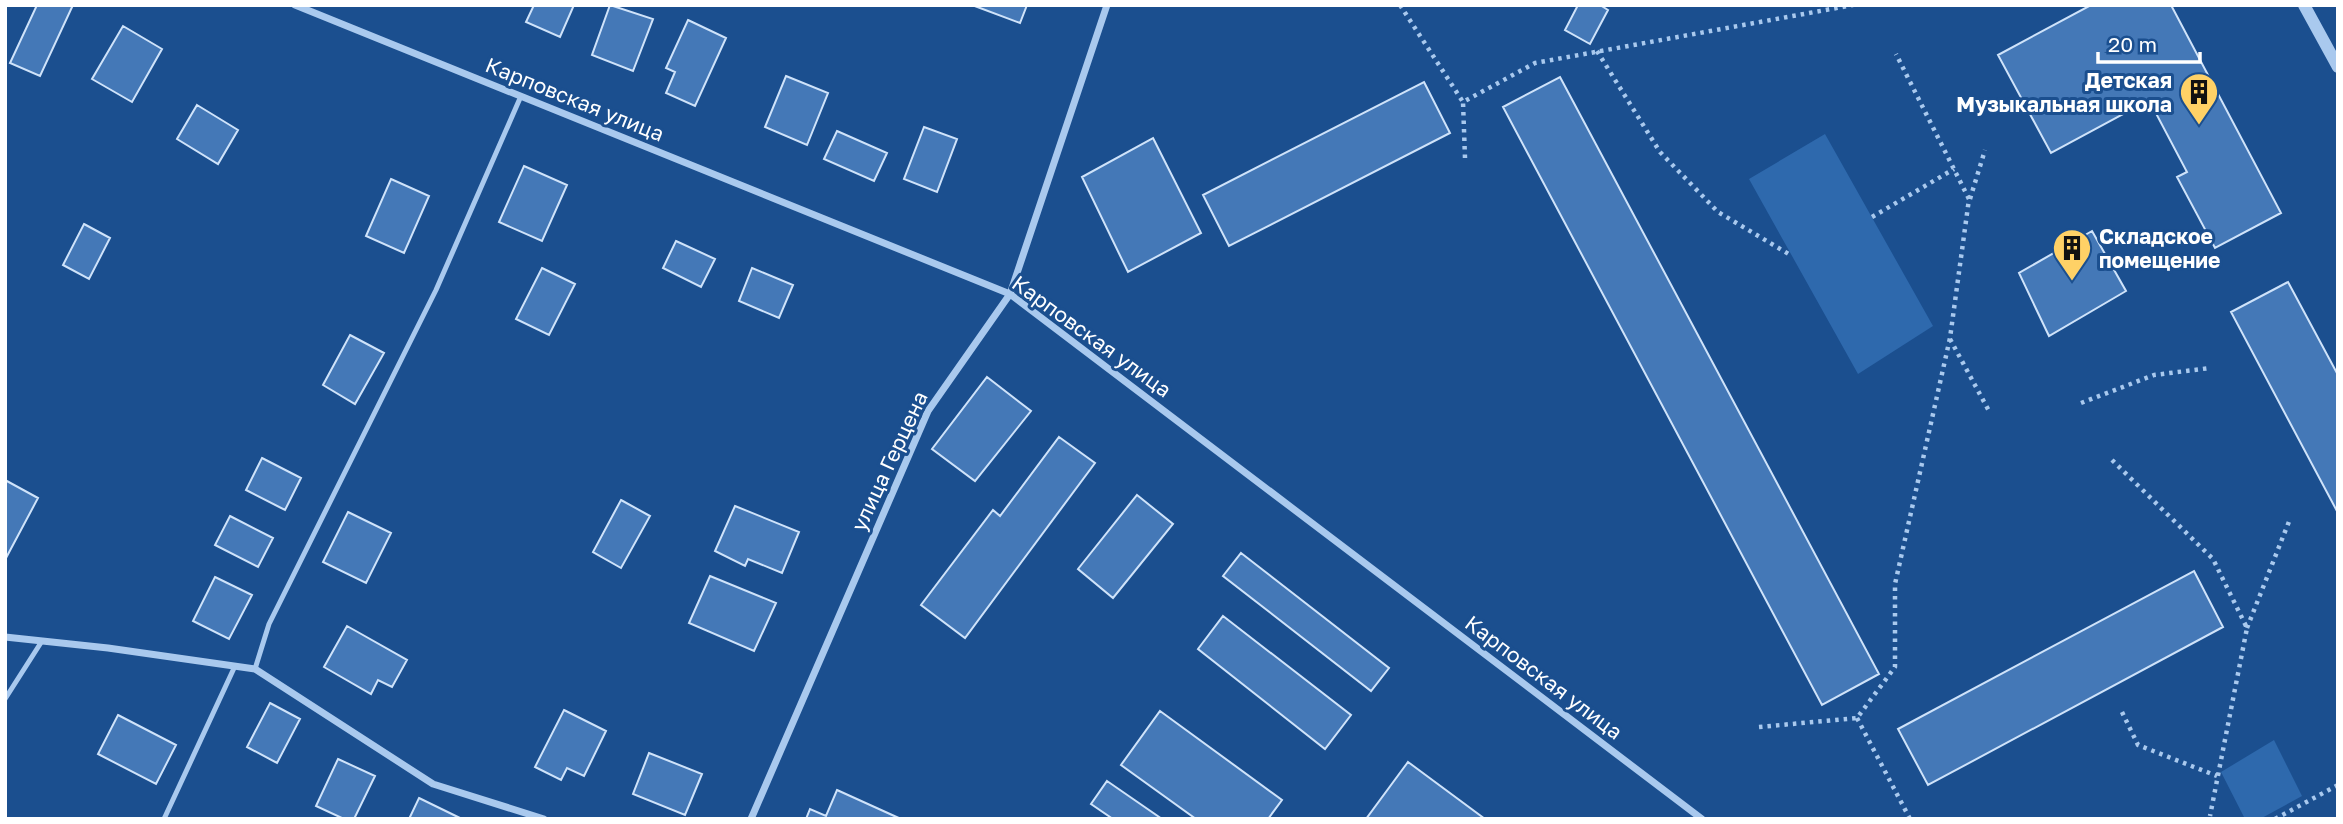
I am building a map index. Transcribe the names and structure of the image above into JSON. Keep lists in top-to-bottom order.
{
  "streets": {
    "street": ["Карповская улица", "улица Герцена"]
  },
  "crossings": [
    ["Карповская улица", "улица Герцена"]
  ],
  "places": {
    "building": ["Детская Музыкальная школа", "Складское помещение"]
  },
  "scale_bar": "20 m"
}
